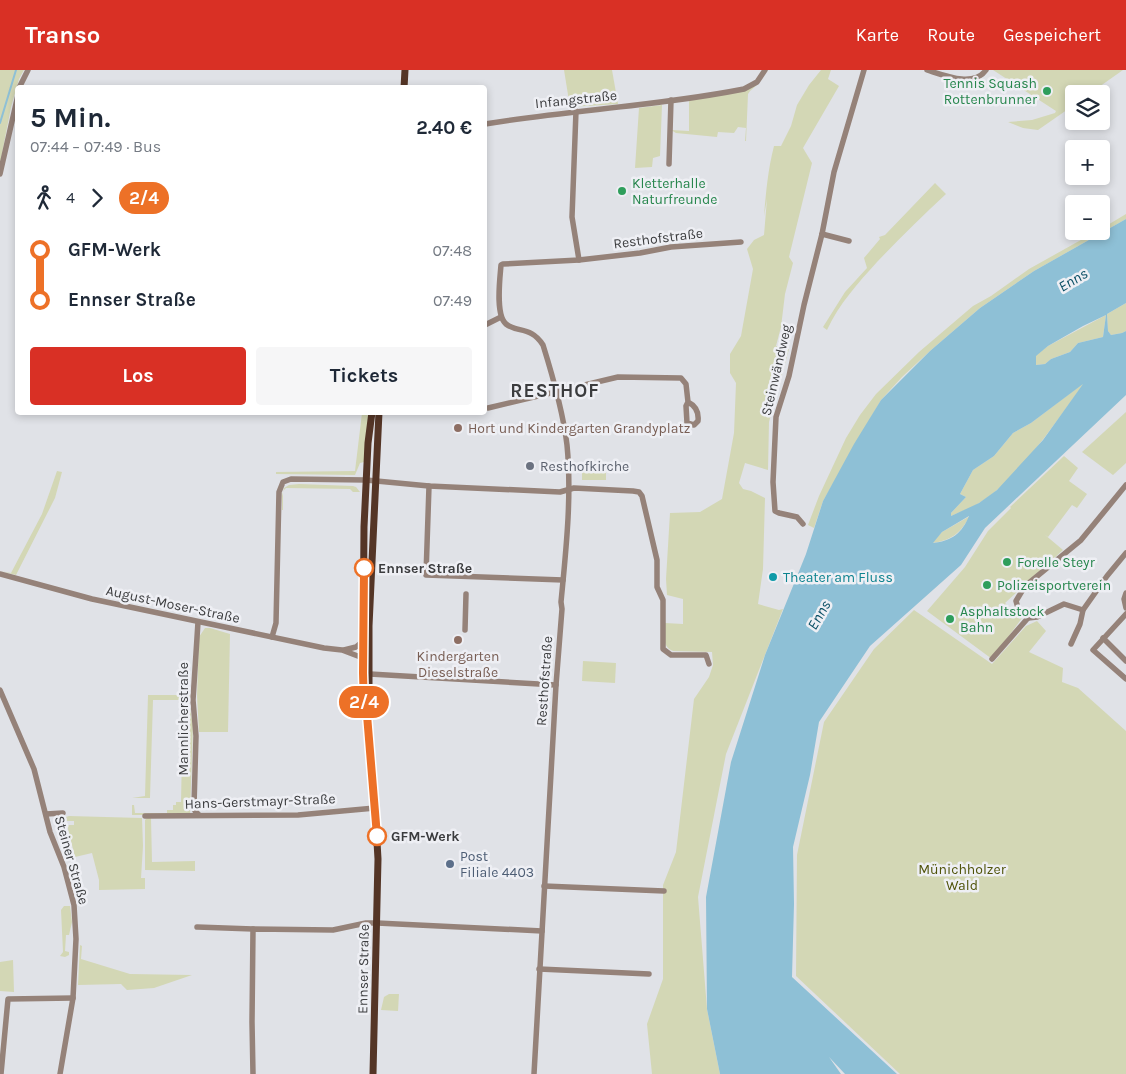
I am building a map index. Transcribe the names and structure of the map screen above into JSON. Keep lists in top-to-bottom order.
{
  "streets": {
    "main road": ["Ennser Straße"],
    "street": [
      "Infangstraße",
      "Resthofstraße",
      "Steinwändweg",
      "August-Moser-Straße",
      "Mannlicherstraße",
      "Hans-Gerstmayr-Straße",
      "Steiner Straße"
    ]
  },
  "crossings": [
    ["August-Moser-Straße", "Mannlicherstraße"],
    ["August-Moser-Straße", "Ennser Straße"],
    ["Mannlicherstraße", "Hans-Gerstmayr-Straße"],
    ["Hans-Gerstmayr-Straße", "Ennser Straße"]
  ],
  "districts": ["RESTHOF"],
  "water": ["Enns"],
  "parks": ["Münichholzer Wald"],
  "places": [
    "Tennis Squash Rottenbrunner",
    "Kletterhalle Naturfreunde",
    "Hort und Kindergarten Grandyplatz",
    "Resthofkirche",
    "Forelle Steyr",
    "Ennser Straße",
    "Theater am Fluss",
    "Polizeisportverein",
    "Asphaltstock Bahn",
    "Kindergarten Dieselstraße",
    "GFM-Werk",
    "Post Filiale 4403"
  ],
  "lines": ["bus line 2/4"],
  "page": {
    "header": "Transo",
    "nav": ["Karte", "Route", "Gespeichert"],
    "on_map": "2/4",
    "map_buttons": ["+", "−"],
    "heading": ["5 Min.", "07:44 – 07:49 · Bus", "2.40 €"],
    "legs": ["4", "2/4"],
    "list": [
      {
        "name": "GFM-Werk",
        "value": "07:48"
      },
      {
        "name": "Ennser Straße",
        "value": "07:49"
      }
    ],
    "buttons": ["Los", "Tickets"]
  }
}
